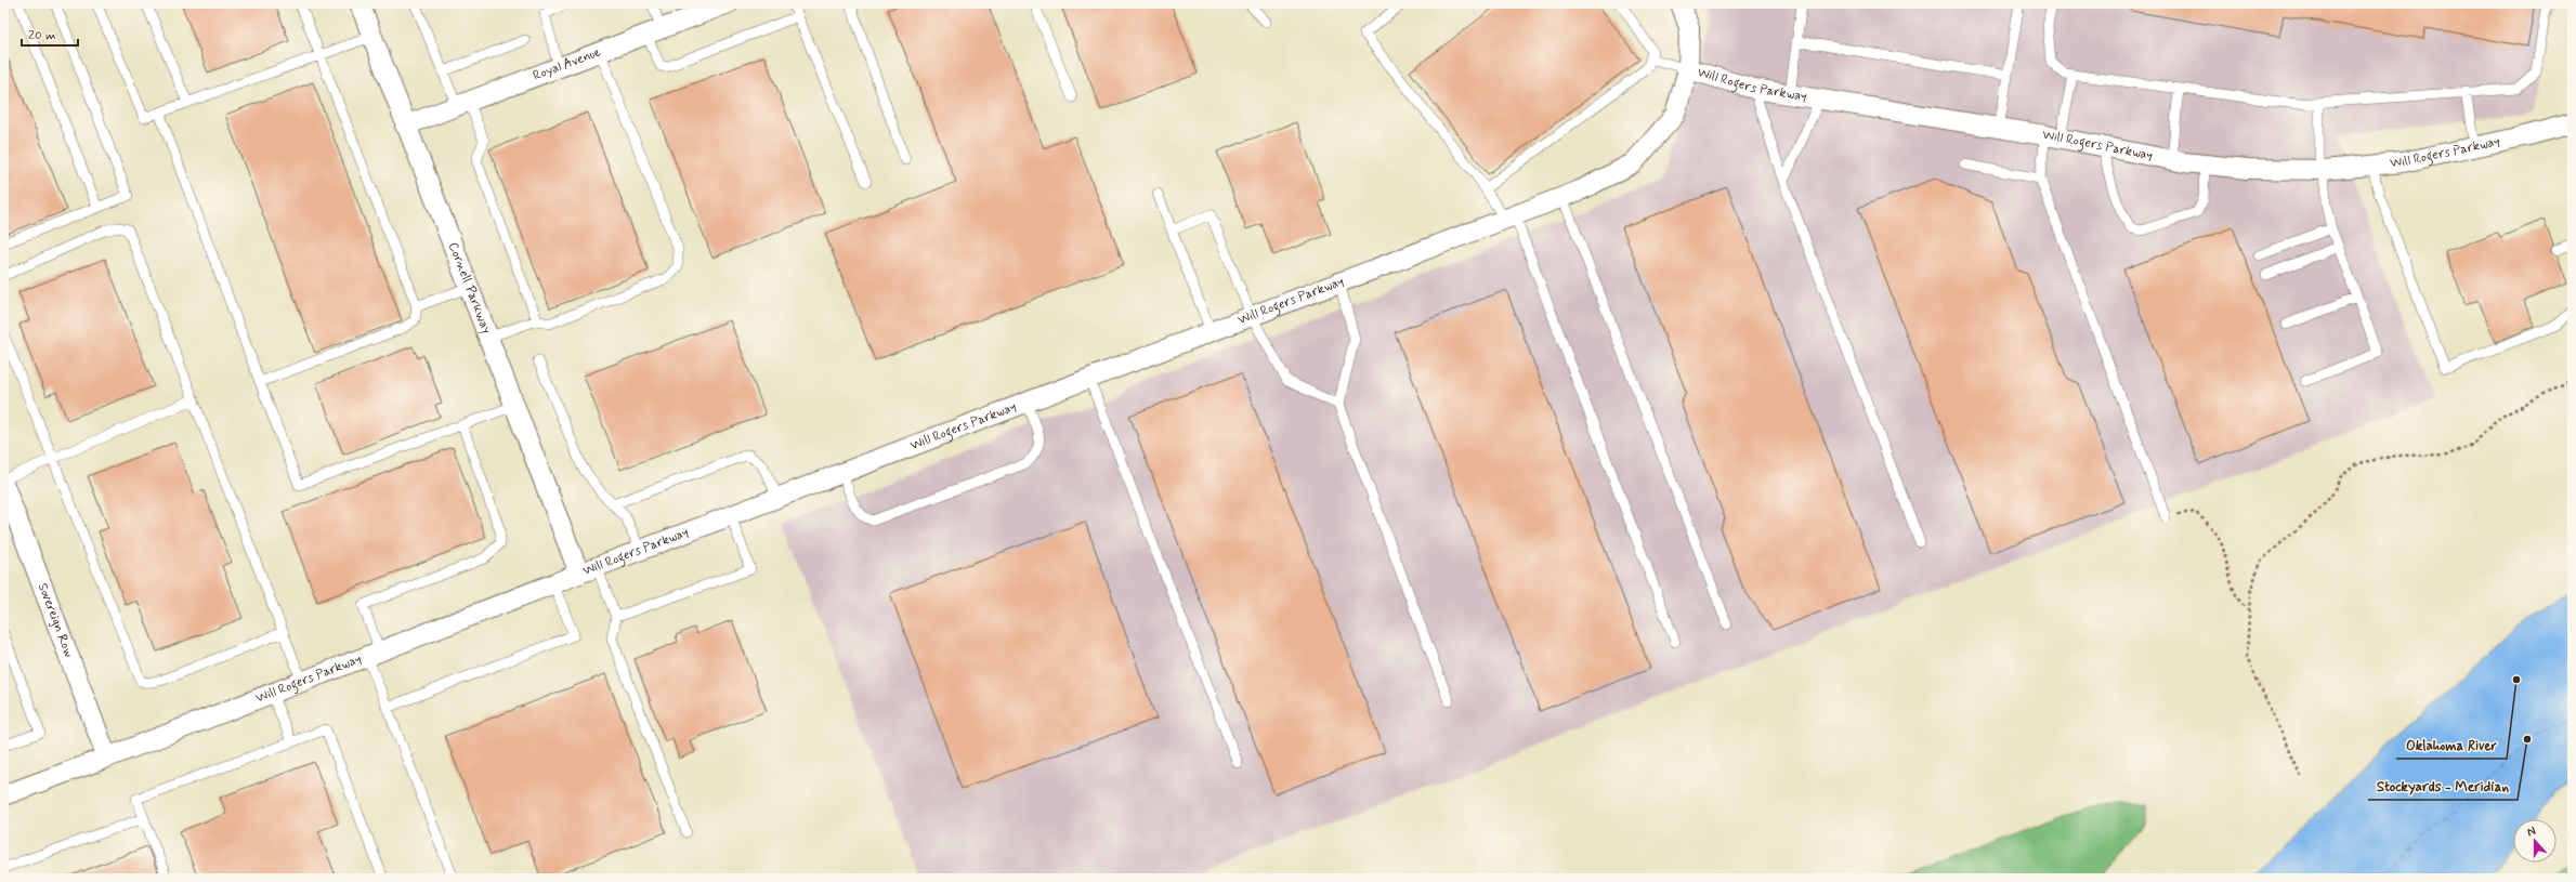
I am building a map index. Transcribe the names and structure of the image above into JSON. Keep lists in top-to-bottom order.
{
  "streets": {
    "street": [
      "Royal Avenue",
      "Will Rogers Parkway",
      "Cornell Parkway",
      "Sovereign Row"
    ]
  },
  "crossings": [
    ["Royal Avenue", "Cornell Parkway"],
    ["Will Rogers Parkway", "Cornell Parkway"],
    ["Will Rogers Parkway", "Sovereign Row"]
  ],
  "places": ["Oklahoma River", "Stockyards - Meridian"],
  "scale_bar": "20 m",
  "north": "top"
}
